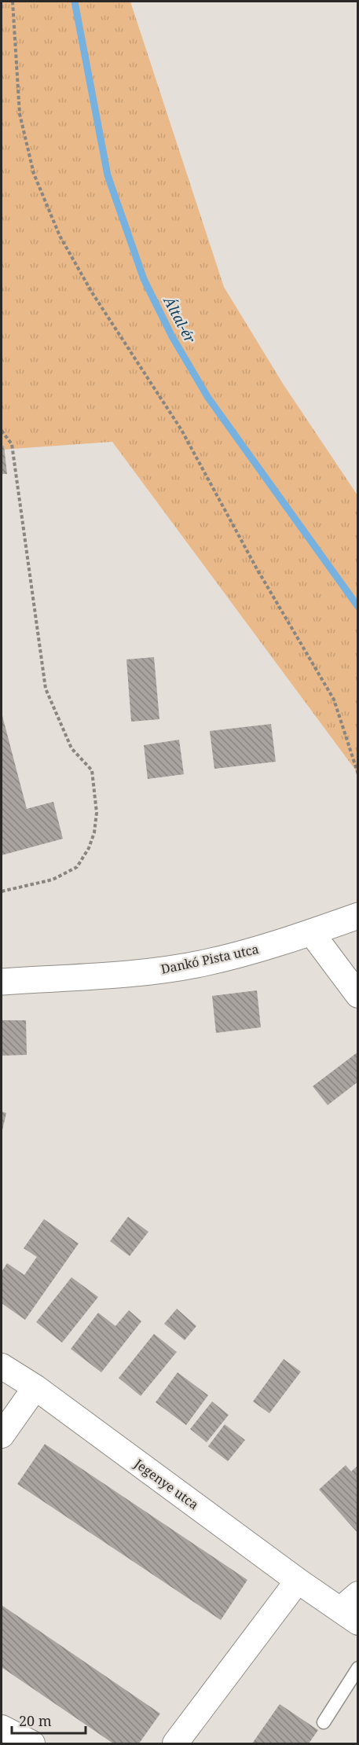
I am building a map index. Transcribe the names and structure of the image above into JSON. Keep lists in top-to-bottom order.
{
  "streets": {
    "street": ["Dankó Pista utca", "Jegenye utca"]
  },
  "water": ["Által-ér"],
  "scale_bar": "20 m"
}
